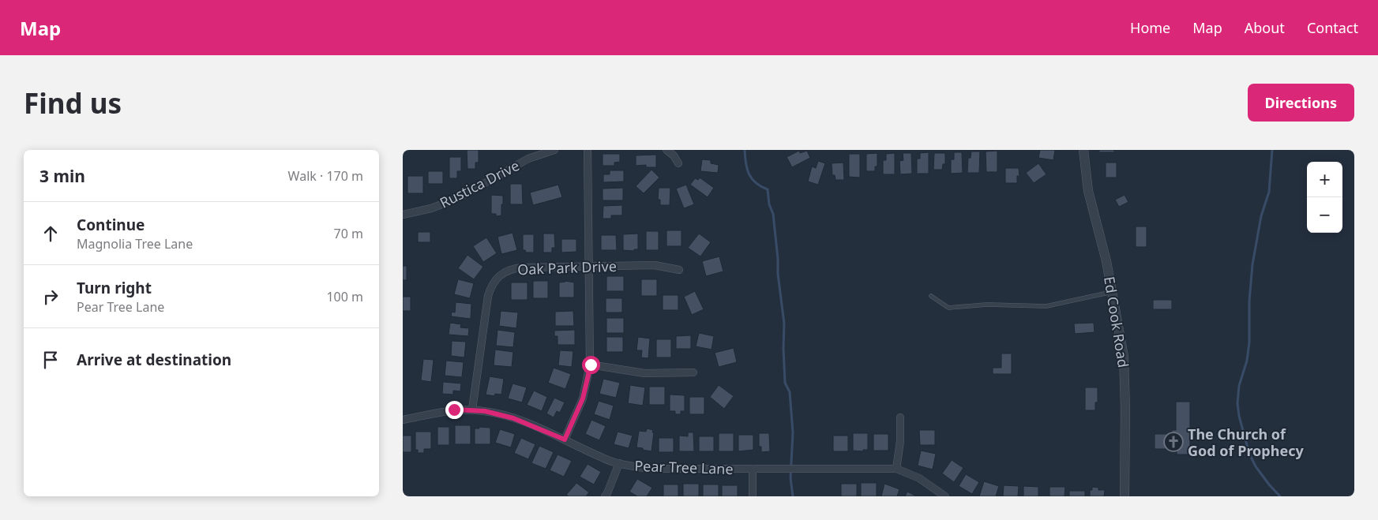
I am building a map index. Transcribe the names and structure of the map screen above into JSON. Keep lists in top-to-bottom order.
{
  "streets": {
    "street": [
      "Rustica Drive",
      "Oak Park Drive",
      "Ed Cook Road",
      "Pear Tree Lane"
    ]
  },
  "crossings": [
    ["Oak Park Drive", "Pear Tree Lane"]
  ],
  "places": {
    "church": ["The Church of God of Prophecy"]
  },
  "page": {
    "header": "Map",
    "nav": [
      "Home",
      "Map",
      "About",
      "Contact"
    ],
    "buttons": "Directions",
    "title": "Find us",
    "heading": ["3 min", "Walk · 170 m"],
    "map_buttons": ["+", "−"],
    "list": [
      ["Continue", "Magnolia Tree Lane", "70 m"],
      ["Turn right", "Pear Tree Lane", "100 m"],
      "Arrive at destination"
    ]
  }
}
